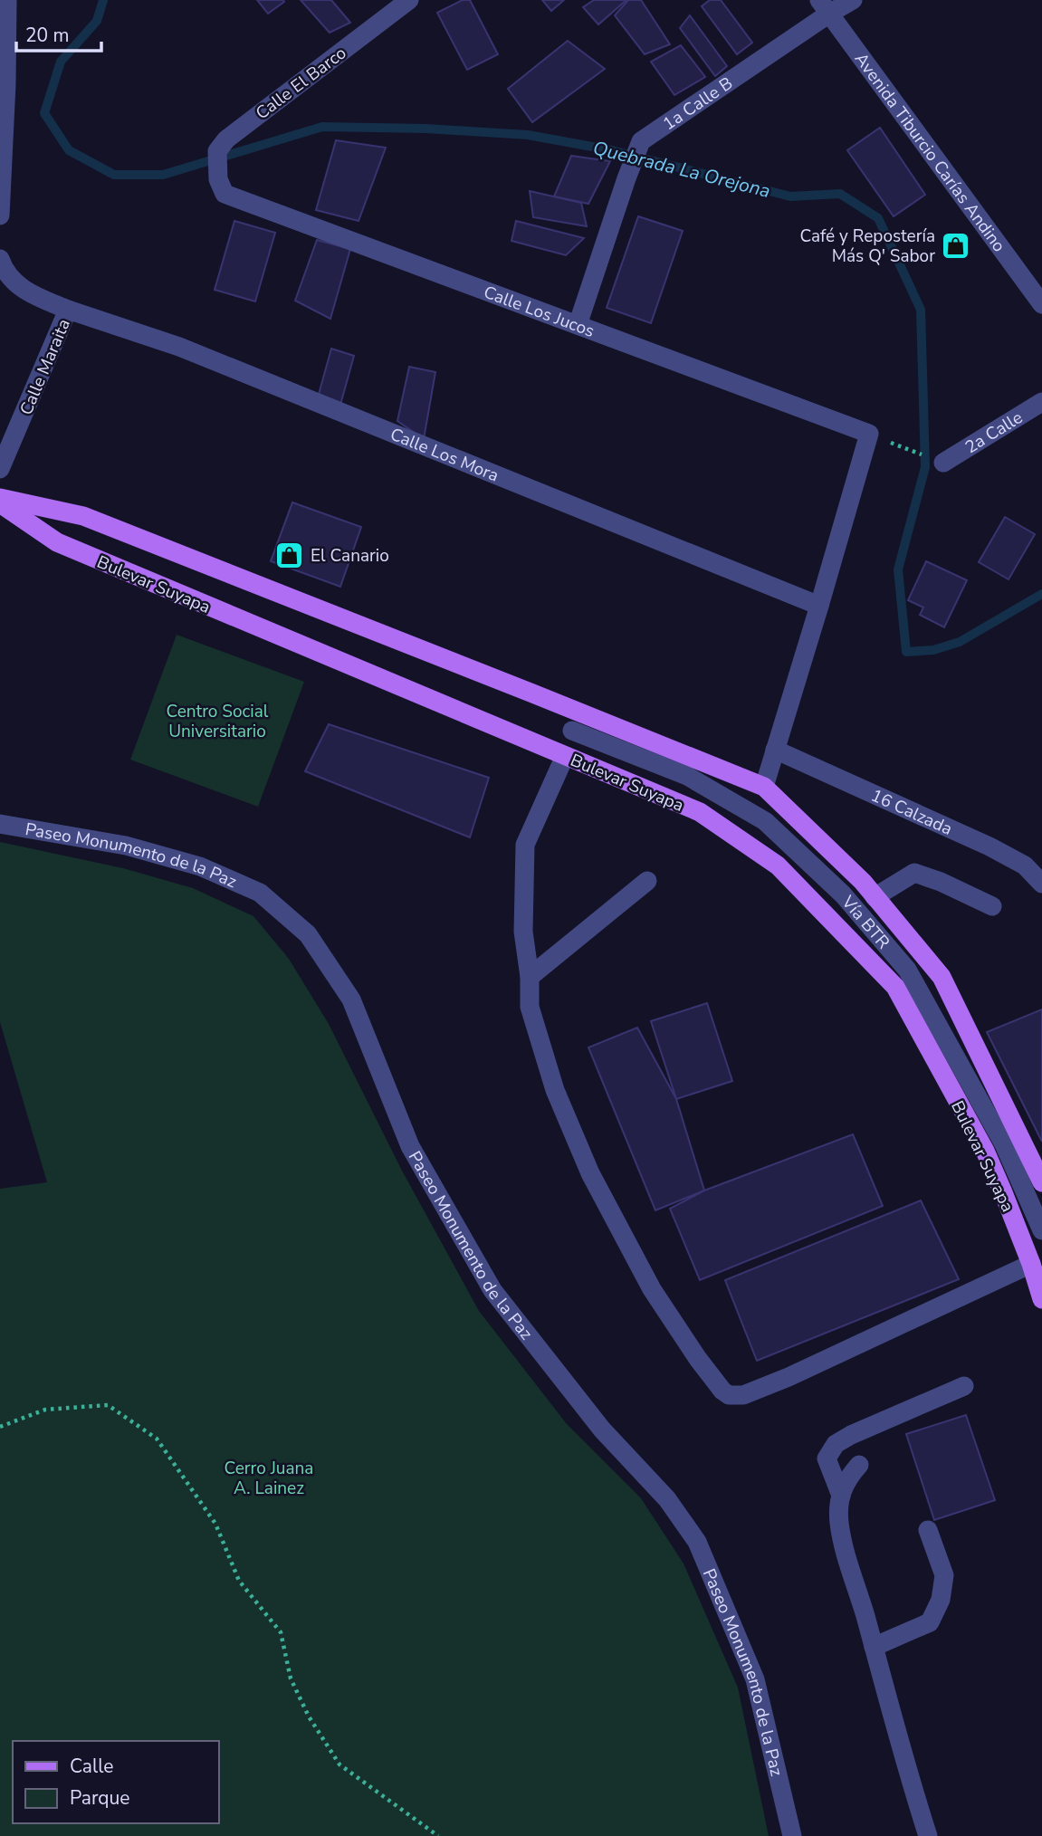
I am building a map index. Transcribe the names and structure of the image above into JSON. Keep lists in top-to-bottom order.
{
  "streets": {
    "main road": ["Bulevar Suyapa"],
    "street": [
      "Calle El Barco",
      "1a Calle B",
      "Avenida Tiburcio Carías Andino",
      "Calle Los Jucos",
      "Calle Maraita",
      "2a Calle",
      "Calle Los Mora",
      "16 Calzada",
      "Paseo Monumento de la Paz",
      "Vía BTR"
    ]
  },
  "crossings": [
    ["Calle El Barco", "Calle Los Jucos"],
    ["1a Calle B", "Avenida Tiburcio Carías Andino"],
    ["1a Calle B", "Calle Los Jucos"],
    ["Calle Los Jucos", "Calle Los Mora"],
    ["Calle Maraita", "Calle Los Mora"]
  ],
  "water": ["Quebrada La Orejona"],
  "parks": ["Centro Social Universitario", "Cerro Juana A. Lainez"],
  "places": {
    "shop": ["Café y Repostería Más Q' Sabor", "El Canario"]
  },
  "legend": ["Calle", "Parque"],
  "scale_bar": "20 m"
}
